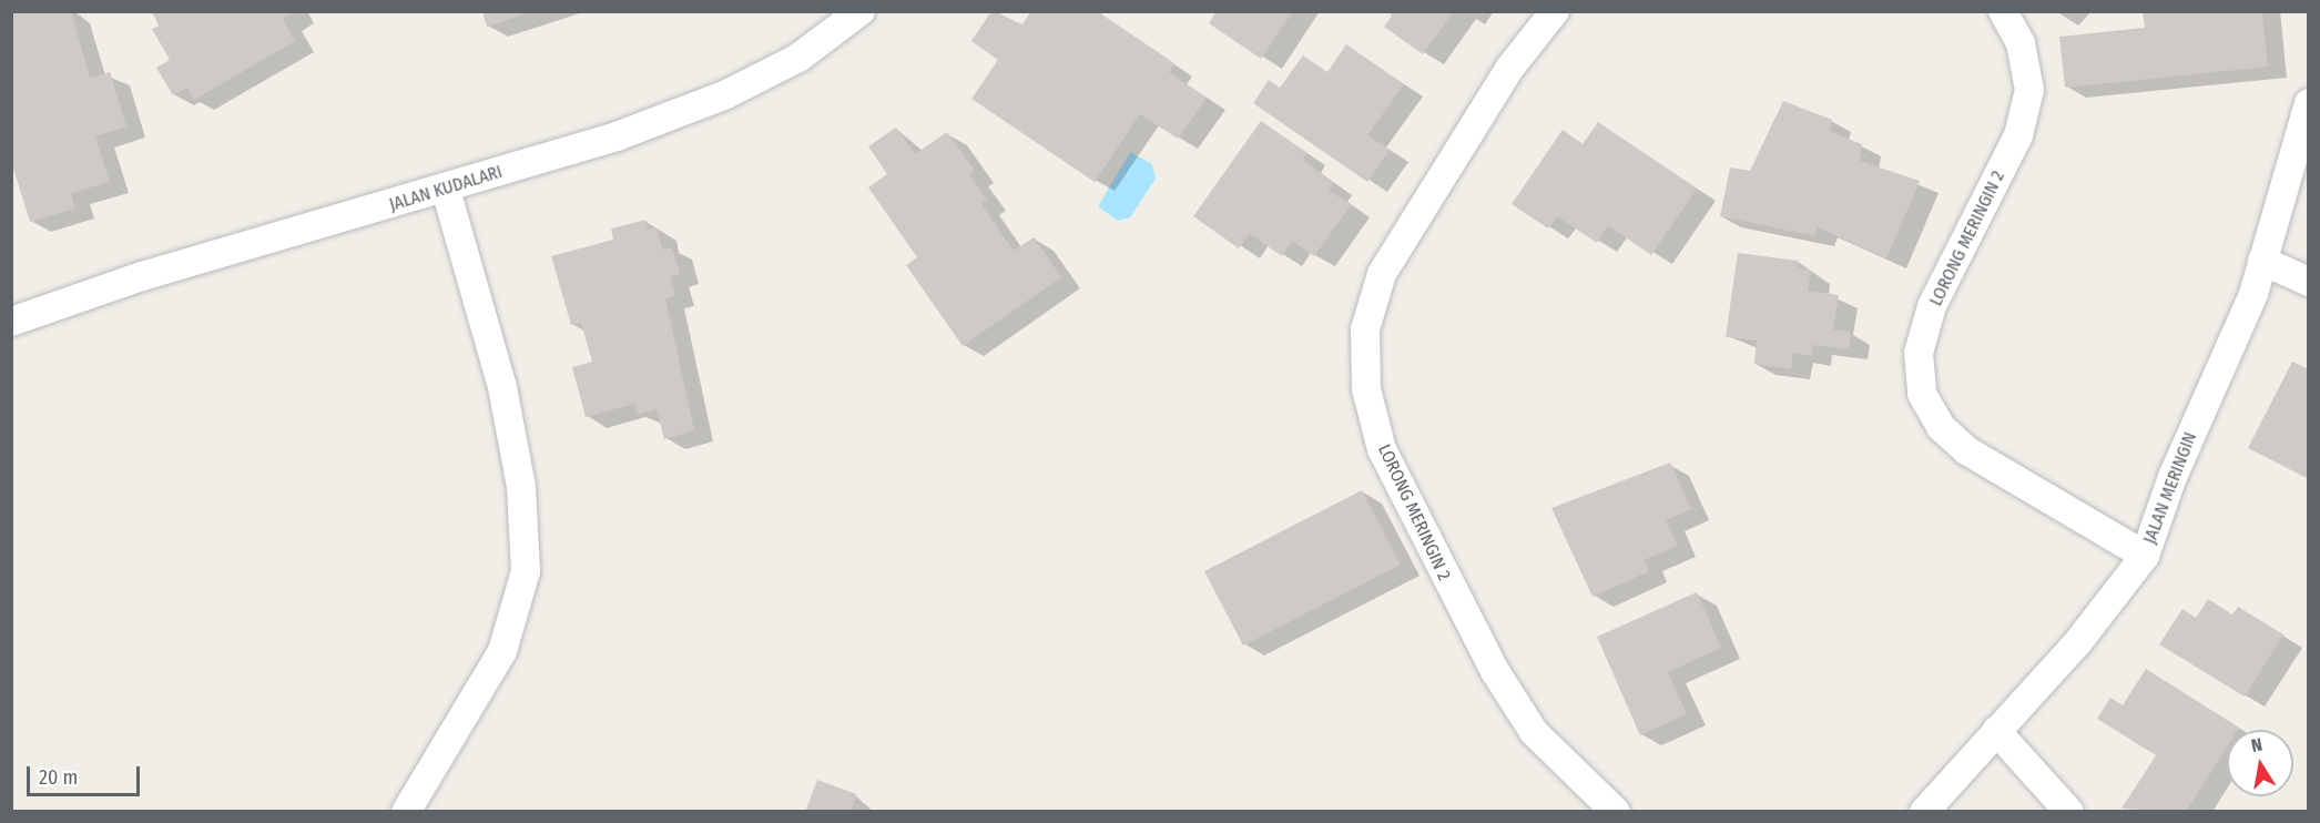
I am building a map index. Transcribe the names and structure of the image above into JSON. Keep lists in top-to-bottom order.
{
  "streets": {
    "street": ["JALAN KUDALARI", "LORONG MERINGIN 2", "JALAN MERINGIN"]
  },
  "crossings": [
    ["LORONG MERINGIN 2", "JALAN MERINGIN"]
  ],
  "scale_bar": "20 m",
  "north": "top"
}
